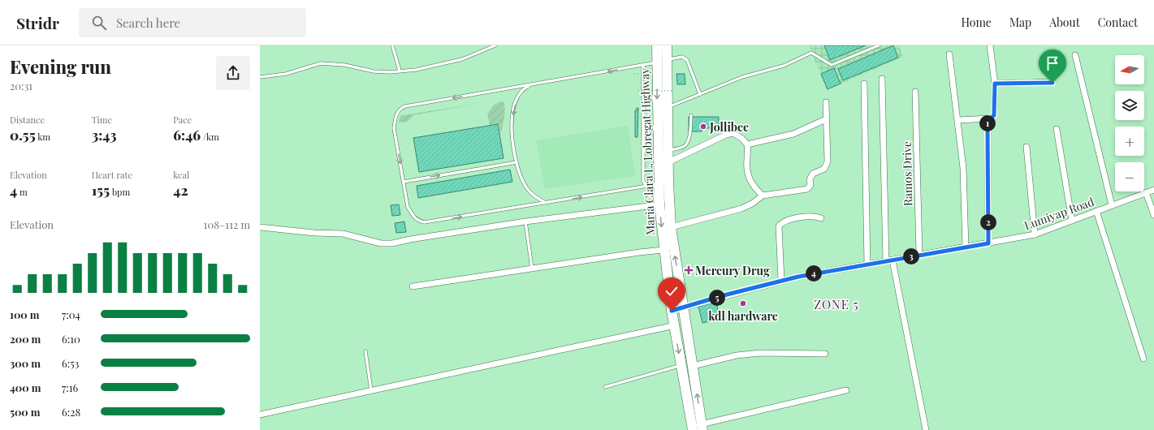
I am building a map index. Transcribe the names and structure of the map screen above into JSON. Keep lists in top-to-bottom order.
{
  "streets": {
    "highway": ["Maria Clara L. Lobregat Highway"],
    "street": ["Ramos Drive", "Lumiyap Road"]
  },
  "crossings": [
    ["Maria Clara L. Lobregat Highway", "Lumiyap Road"],
    ["Ramos Drive", "Lumiyap Road"]
  ],
  "districts": ["ZONE 5"],
  "places": {
    "other": ["Jollibee", "kdl hardware"],
    "health": ["Mercury Drug"]
  },
  "north": "left",
  "page": {
    "header": "Stridr",
    "search": "Search here",
    "nav": [
      "Home",
      "Map",
      "About",
      "Contact"
    ],
    "heading": ["Evening run", "20:31"],
    "map_buttons": ["+", "−"],
    "stats": [
      ["Distance", "0.55 km"],
      ["Time", "3:43"],
      ["Pace", "6:46 /km"],
      ["Elevation", "4 m"],
      ["Heart rate", "155 bpm"],
      ["kcal", "42"]
    ],
    "pins": [
      "1",
      "2",
      "3",
      "4",
      "5"
    ],
    "chart": ["Elevation", "108–112 m"],
    "list": [
      {
        "name": "100 m",
        "note": "7:04"
      },
      {
        "name": "200 m",
        "note": "6:10"
      },
      {
        "name": "300 m",
        "note": "6:53"
      },
      {
        "name": "400 m",
        "note": "7:16"
      },
      {
        "name": "500 m",
        "note": "6:28"
      }
    ]
  }
}
